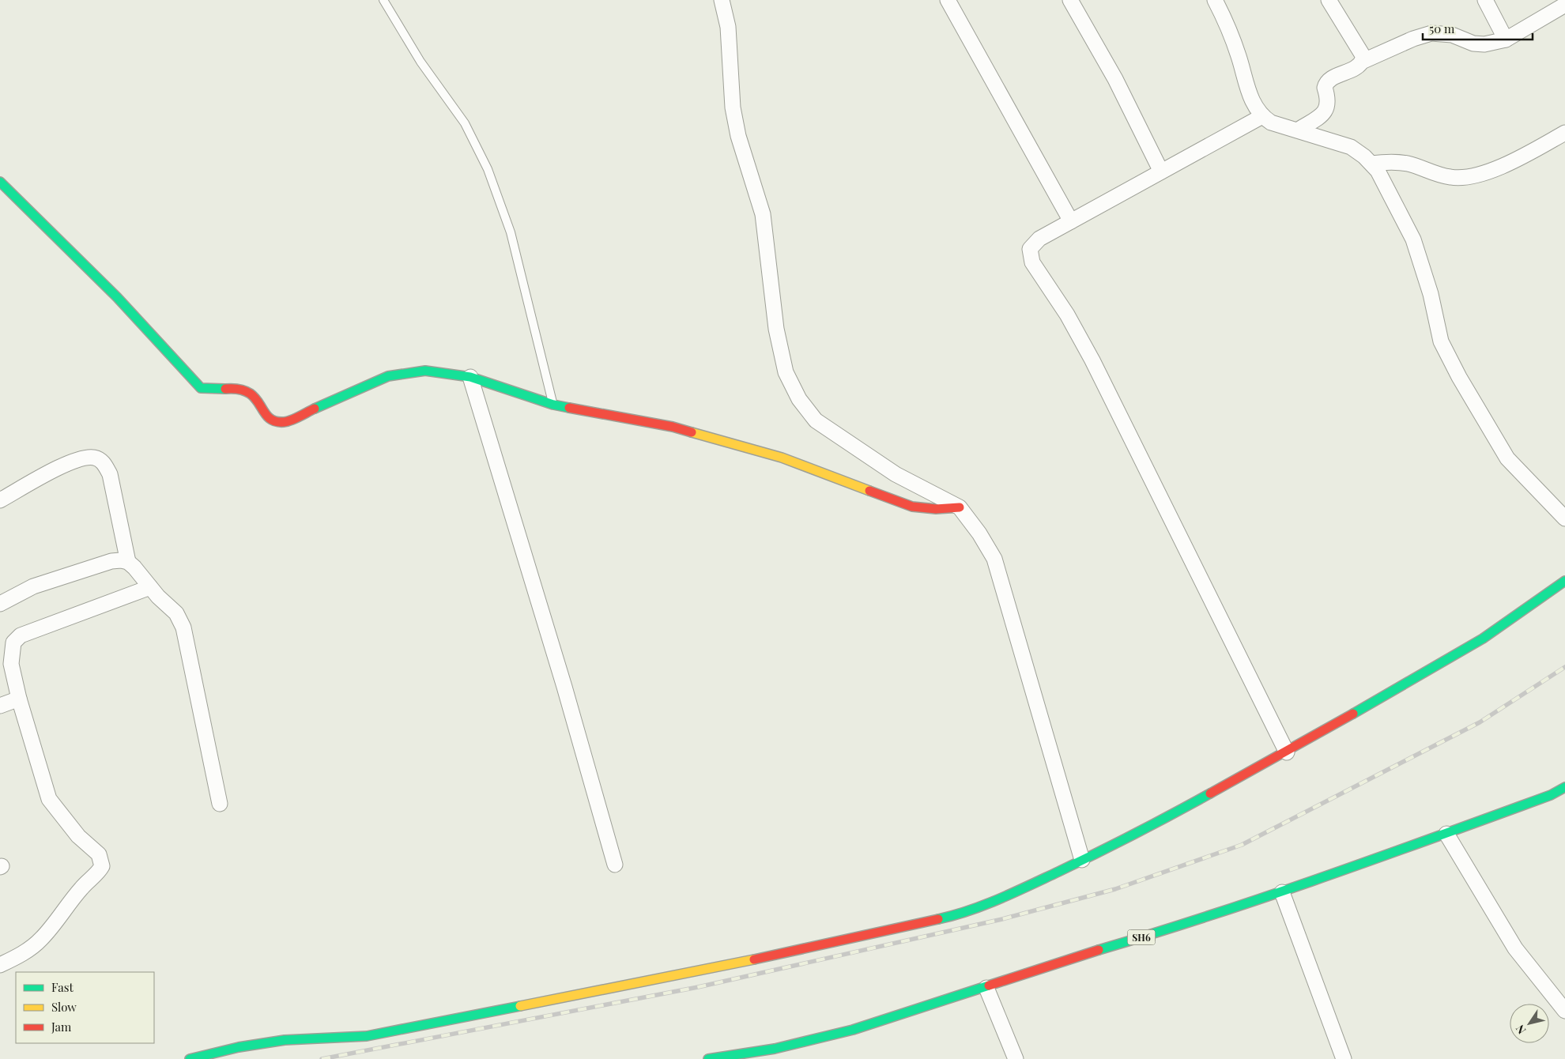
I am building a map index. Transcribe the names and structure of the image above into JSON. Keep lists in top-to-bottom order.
{
  "streets": {
    "street": ["SH6"]
  },
  "legend": ["Fast", "Slow", "Jam"],
  "scale_bar": "50 m",
  "north": "bottom left"
}
